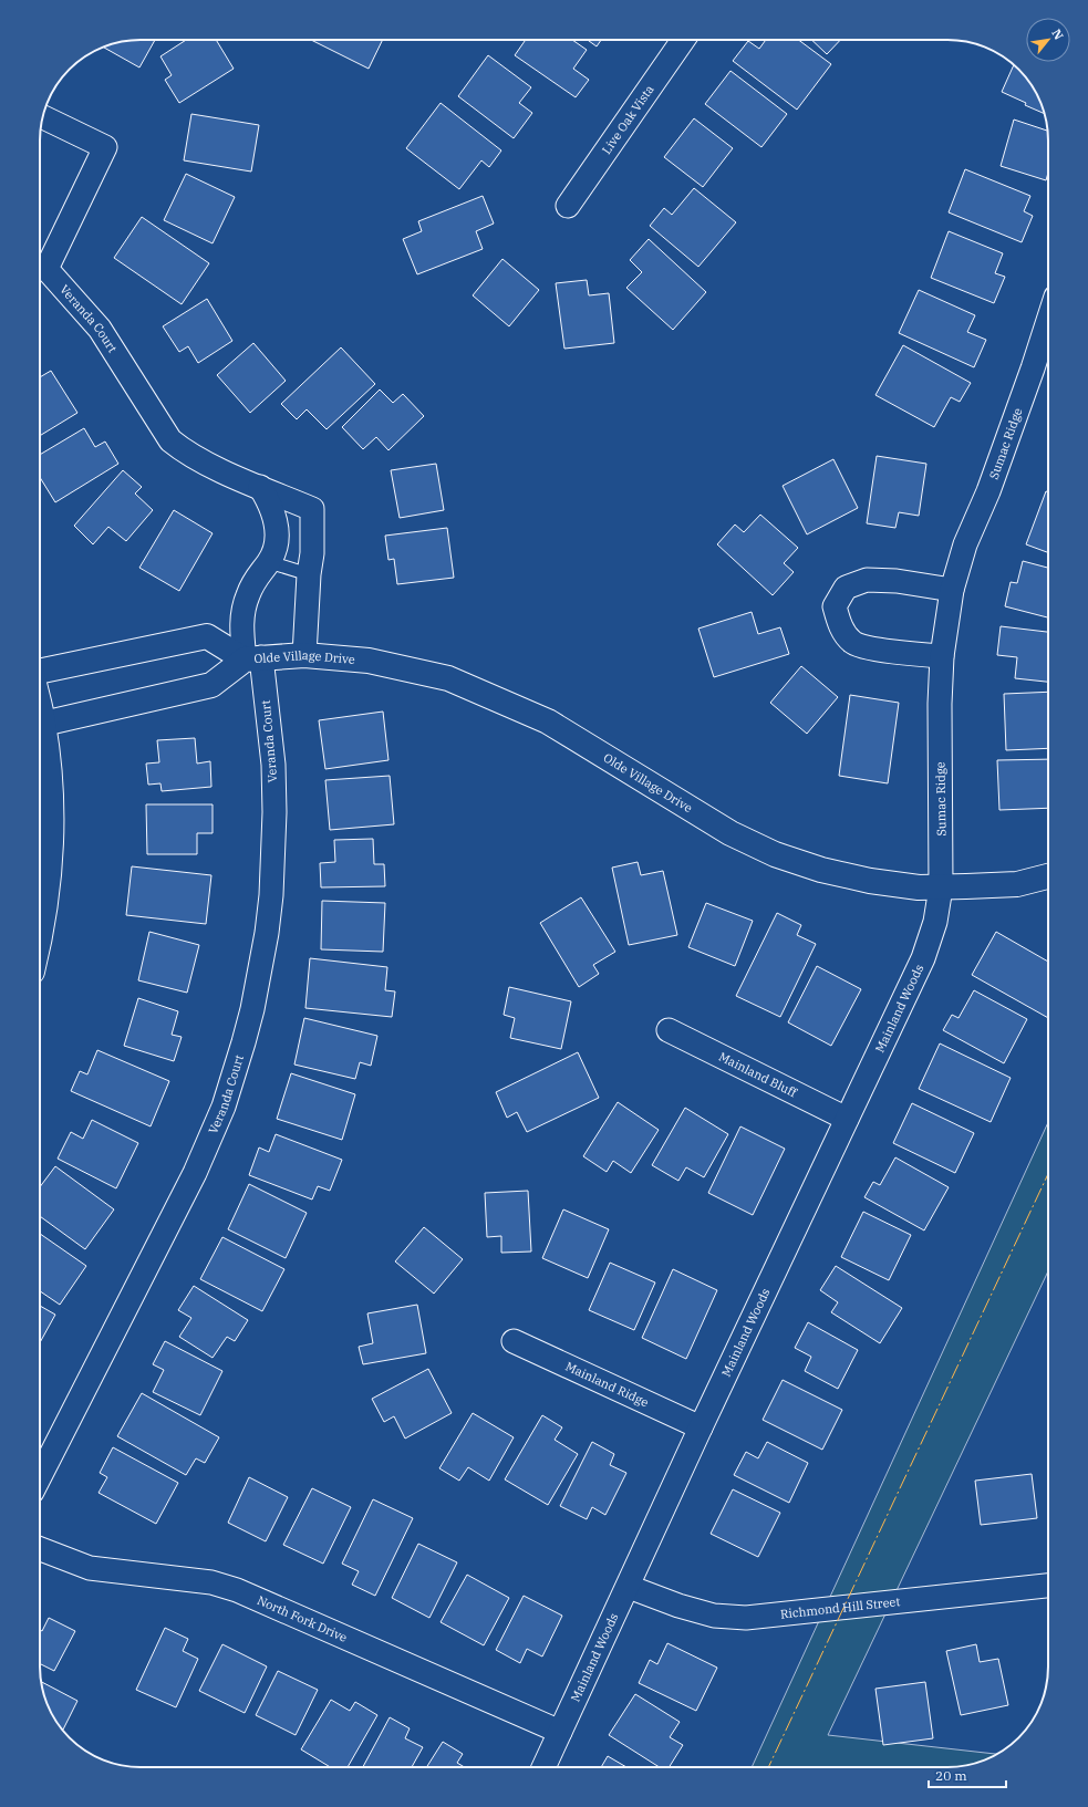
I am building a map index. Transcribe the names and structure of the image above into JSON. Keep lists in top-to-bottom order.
{
  "streets": {
    "street": [
      "Live Oak Vista",
      "Veranda Court",
      "Sumac Ridge",
      "Olde Village Drive",
      "Mainland Woods",
      "Mainland Bluff",
      "Mainland Ridge",
      "Richmond Hill Street",
      "North Fork Drive"
    ]
  },
  "crossings": [
    ["Veranda Court", "Olde Village Drive"],
    ["Sumac Ridge", "Olde Village Drive"],
    ["Sumac Ridge", "Mainland Woods"],
    ["Olde Village Drive", "Mainland Woods"],
    ["Mainland Woods", "Mainland Bluff"],
    ["Mainland Woods", "Mainland Ridge"],
    ["Mainland Woods", "Richmond Hill Street"],
    ["Mainland Woods", "North Fork Drive"]
  ],
  "scale_bar": "20 m",
  "north": "top right"
}
